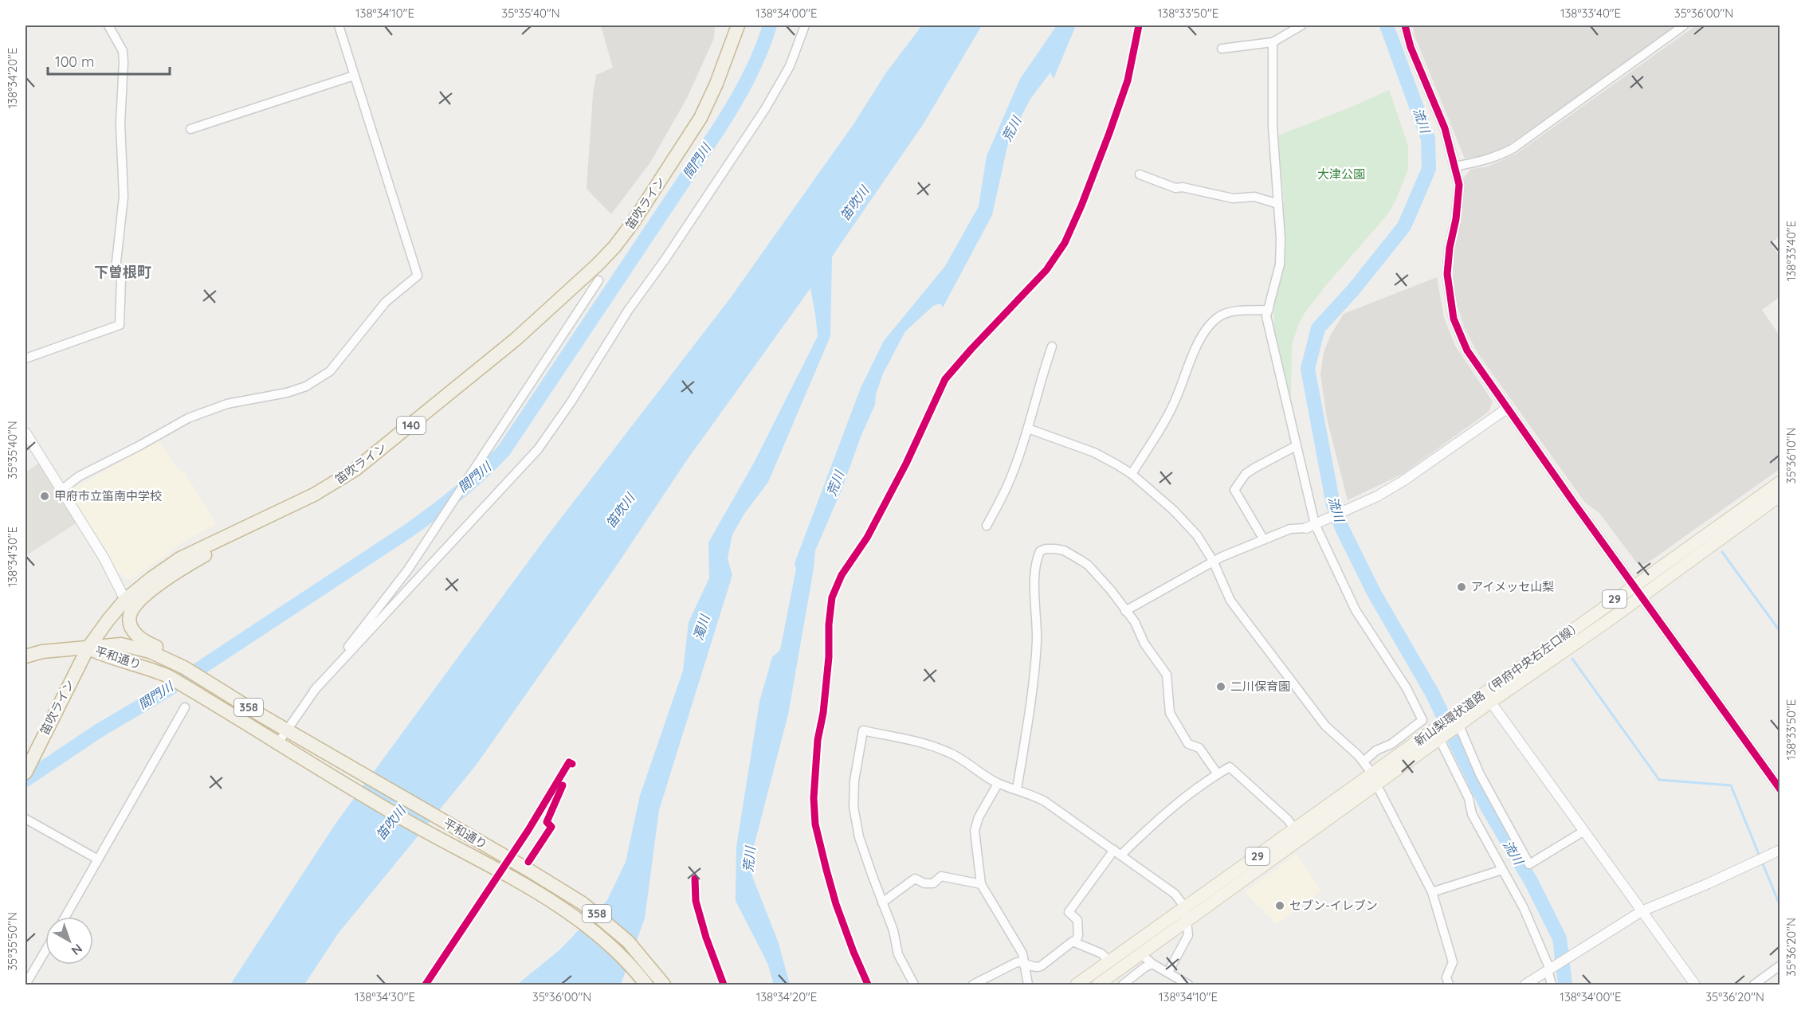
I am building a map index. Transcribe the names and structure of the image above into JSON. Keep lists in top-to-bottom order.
{
  "streets": {
    "highway": [
      "笛吹ライン",
      "140",
      "平和通り",
      "358"
    ],
    "main road": ["29", "新山梨環状道路（甲府中央右左口線）"]
  },
  "crossings": [
    ["笛吹ライン", "平和通り"],
    ["笛吹ライン", "358"],
    ["平和通り", "358"]
  ],
  "districts": ["下曽根町"],
  "water": [
    "流川",
    "荒川",
    "間門川",
    "笛吹川",
    "濁川"
  ],
  "parks": ["大津公園"],
  "places": [
    "甲府市立笛南中学校",
    "アイメッセ山梨",
    "二川保育園",
    "セブン-イレブン"
  ],
  "scale_bar": "100 m",
  "north": "bottom right",
  "coordinates": [
    "138°34'10\"E",
    "35°35'40\"N",
    "138°34'00\"E",
    "138°33'50\"E",
    "138°33'40\"E",
    "35°36'00\"N",
    "138°34'20\"E",
    "35°36'10\"N",
    "138°34'30\"E",
    "35°35'50\"N",
    "35°36'20\"N"
  ]
}
